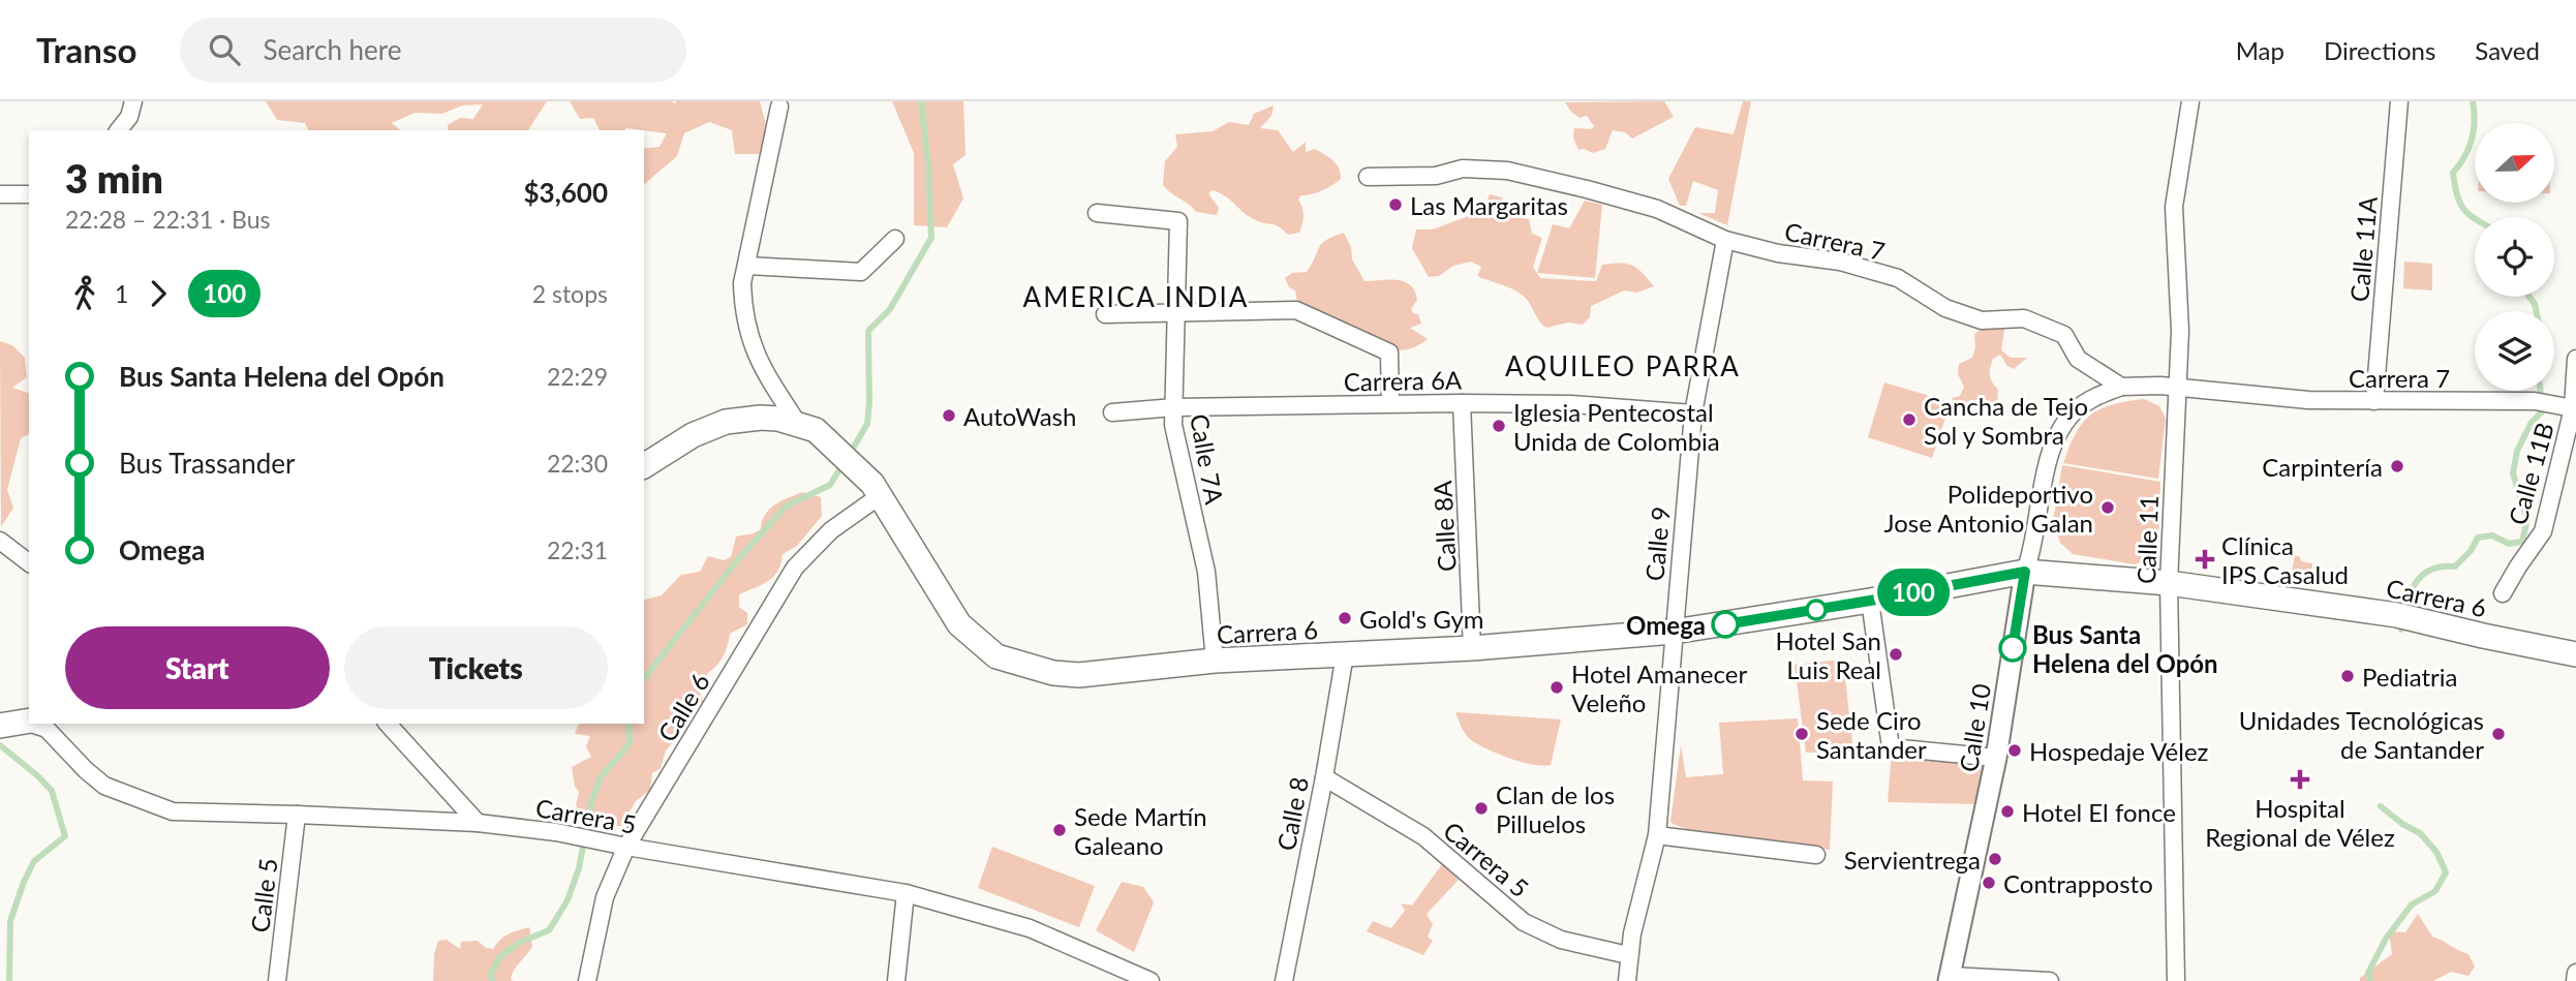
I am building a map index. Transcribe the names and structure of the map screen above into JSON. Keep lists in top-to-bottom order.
{
  "streets": {
    "main road": ["Carrera 6"],
    "street": [
      "Carrera 7",
      "Calle 11A",
      "Carrera 6A",
      "Calle 7A",
      "Calle 11B",
      "Calle 8A",
      "Calle 11",
      "Calle 9",
      "Calle 6",
      "Calle 10",
      "Calle 8",
      "Carrera 5",
      "Calle 5"
    ]
  },
  "crossings": [
    ["Carrera 7", "Calle 11A"],
    ["Carrera 7", "Calle 11B"],
    ["Carrera 7", "Calle 11"],
    ["Carrera 7", "Calle 9"],
    ["Carrera 7", "Calle 10"],
    ["Carrera 6A", "Calle 7A"],
    ["Carrera 6A", "Calle 8A"],
    ["Carrera 6A", "Calle 9"],
    ["Calle 7A", "Carrera 6"],
    ["Calle 8A", "Carrera 6"],
    ["Calle 11", "Carrera 6"],
    ["Calle 9", "Carrera 6"],
    ["Calle 9", "Carrera 5"],
    ["Carrera 6", "Calle 6"],
    ["Carrera 6", "Calle 10"],
    ["Carrera 6", "Calle 8"],
    ["Calle 6", "Carrera 5"],
    ["Calle 8", "Carrera 5"],
    ["Carrera 5", "Calle 5"]
  ],
  "districts": ["AMERICA INDIA", "AQUILEO PARRA"],
  "places": {
    "other": [
      "Las Margaritas",
      "AutoWash",
      "Cancha de Tejo Sol y Sombra",
      "Iglesia Pentecostal Unida de Colombia",
      "Carpintería",
      "Polideportivo Jose Antonio Galan",
      "Gold's Gym",
      "Omega",
      "Bus Santa Helena del Opón",
      "Hotel San Luis Real",
      "Pediatria",
      "Hotel Amanecer Veleño",
      "Sede Ciro Santander",
      "Unidades Tecnológicas de Santander",
      "Hospedaje Vélez",
      "Clan de los Pilluelos",
      "Hotel El fonce",
      "Sede Martín Galeano",
      "Servientrega",
      "Contrapposto"
    ],
    "health": ["Clínica IPS Casalud", "Hospital Regional de Vélez"]
  },
  "lines": ["bus line 100"],
  "north": "right",
  "page": {
    "header": "Transo",
    "search": "Search here",
    "nav": ["Map", "Directions", "Saved"],
    "on_map": "100",
    "heading": ["3 min", "22:28 – 22:31 · Bus", "$3,600"],
    "legs": ["1", "100", "2 stops"],
    "list": [
      {
        "name": "Bus Santa Helena del Opón",
        "value": "22:29"
      },
      {
        "name": "Bus Trassander",
        "value": "22:30"
      },
      {
        "name": "Omega",
        "value": "22:31"
      }
    ],
    "buttons": ["Start", "Tickets"]
  }
}
